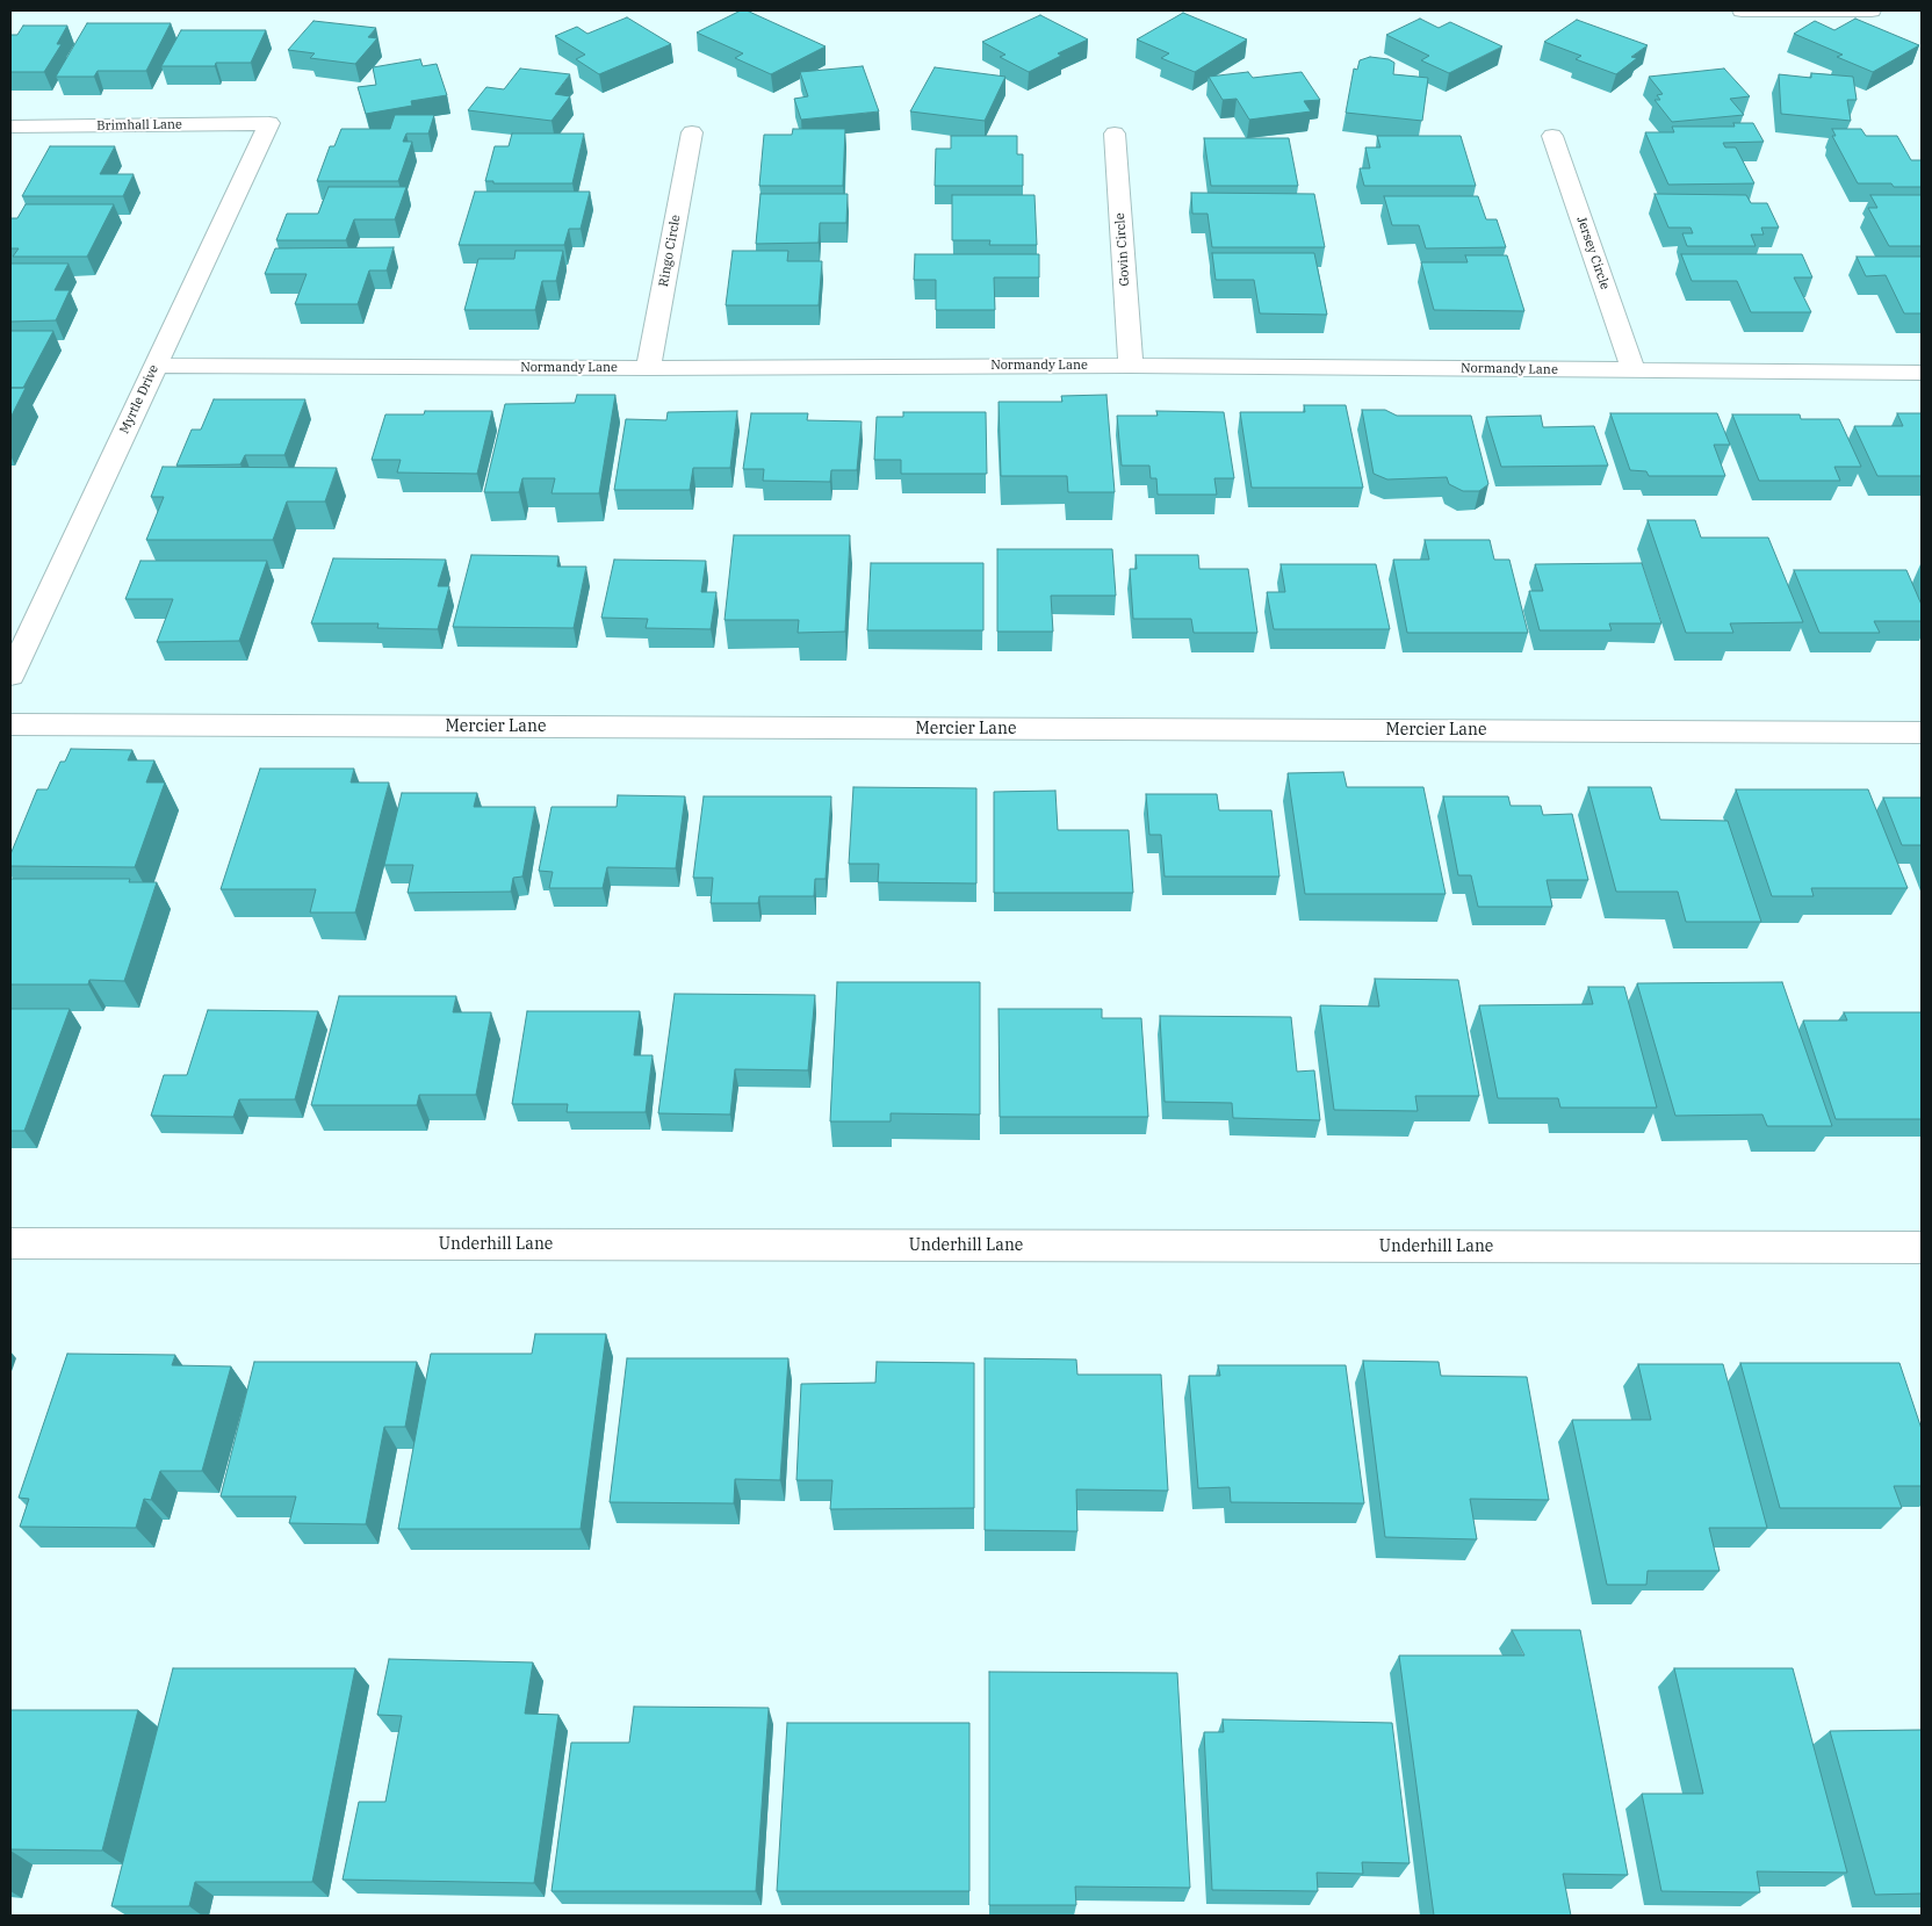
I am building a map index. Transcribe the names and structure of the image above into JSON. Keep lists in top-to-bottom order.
{
  "streets": {
    "street": [
      "Brimhall Lane",
      "Govin Circle",
      "Ringo Circle",
      "Jersey Circle",
      "Normandy Lane",
      "Myrtle Drive",
      "Mercier Lane",
      "Underhill Lane"
    ]
  },
  "crossings": [
    ["Brimhall Lane", "Myrtle Drive"],
    ["Govin Circle", "Normandy Lane"],
    ["Ringo Circle", "Normandy Lane"],
    ["Jersey Circle", "Normandy Lane"],
    ["Normandy Lane", "Myrtle Drive"]
  ]
}
